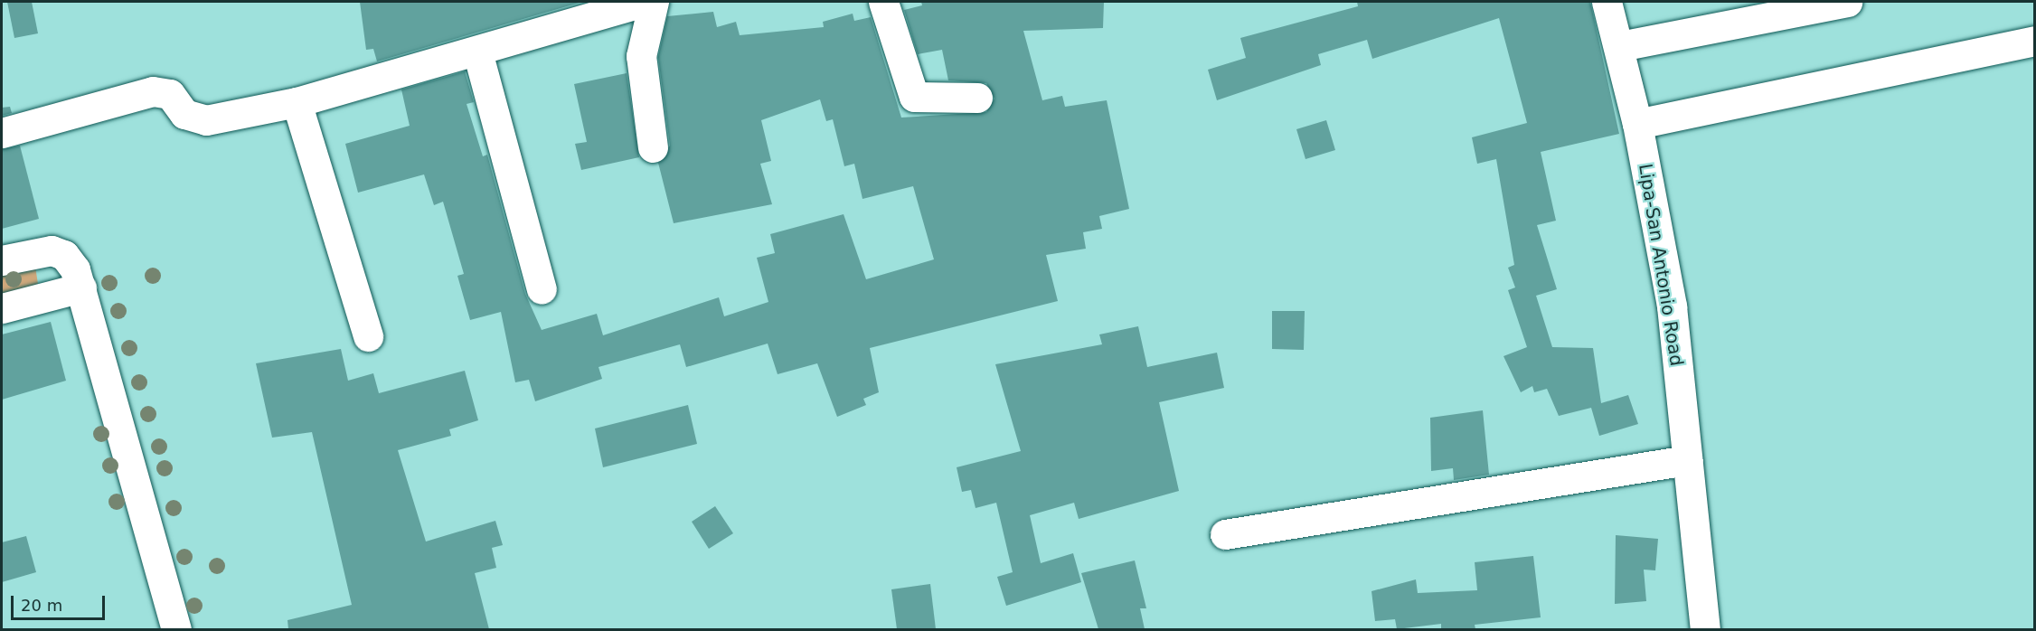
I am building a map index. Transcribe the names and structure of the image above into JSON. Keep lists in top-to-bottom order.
{
  "streets": {
    "street": ["Lipa-San Antonio Road"]
  },
  "scale_bar": "20 m"
}
